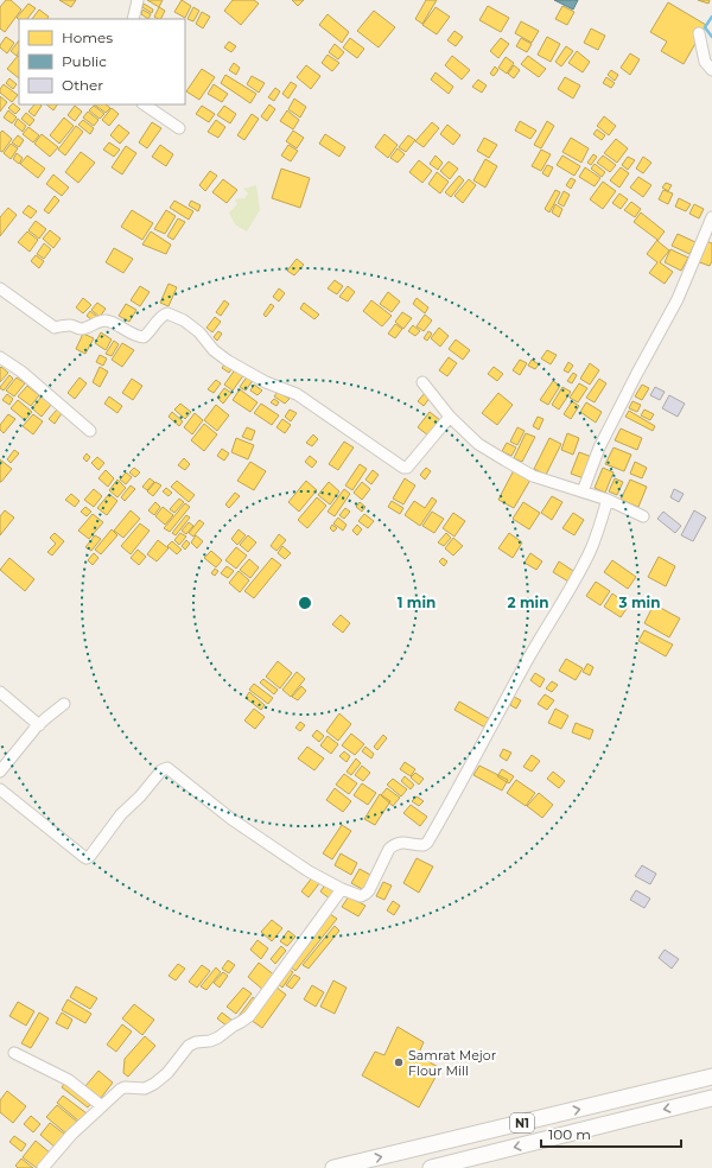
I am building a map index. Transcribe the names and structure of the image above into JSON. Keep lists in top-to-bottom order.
{
  "streets": {
    "highway": ["N1"]
  },
  "places": ["Samrat Mejor Flour Mill"],
  "legend": ["Homes", "Public", "Other"],
  "scale_bar": "100 m",
  "rings": ["1 min", "2 min", "3 min"]
}
